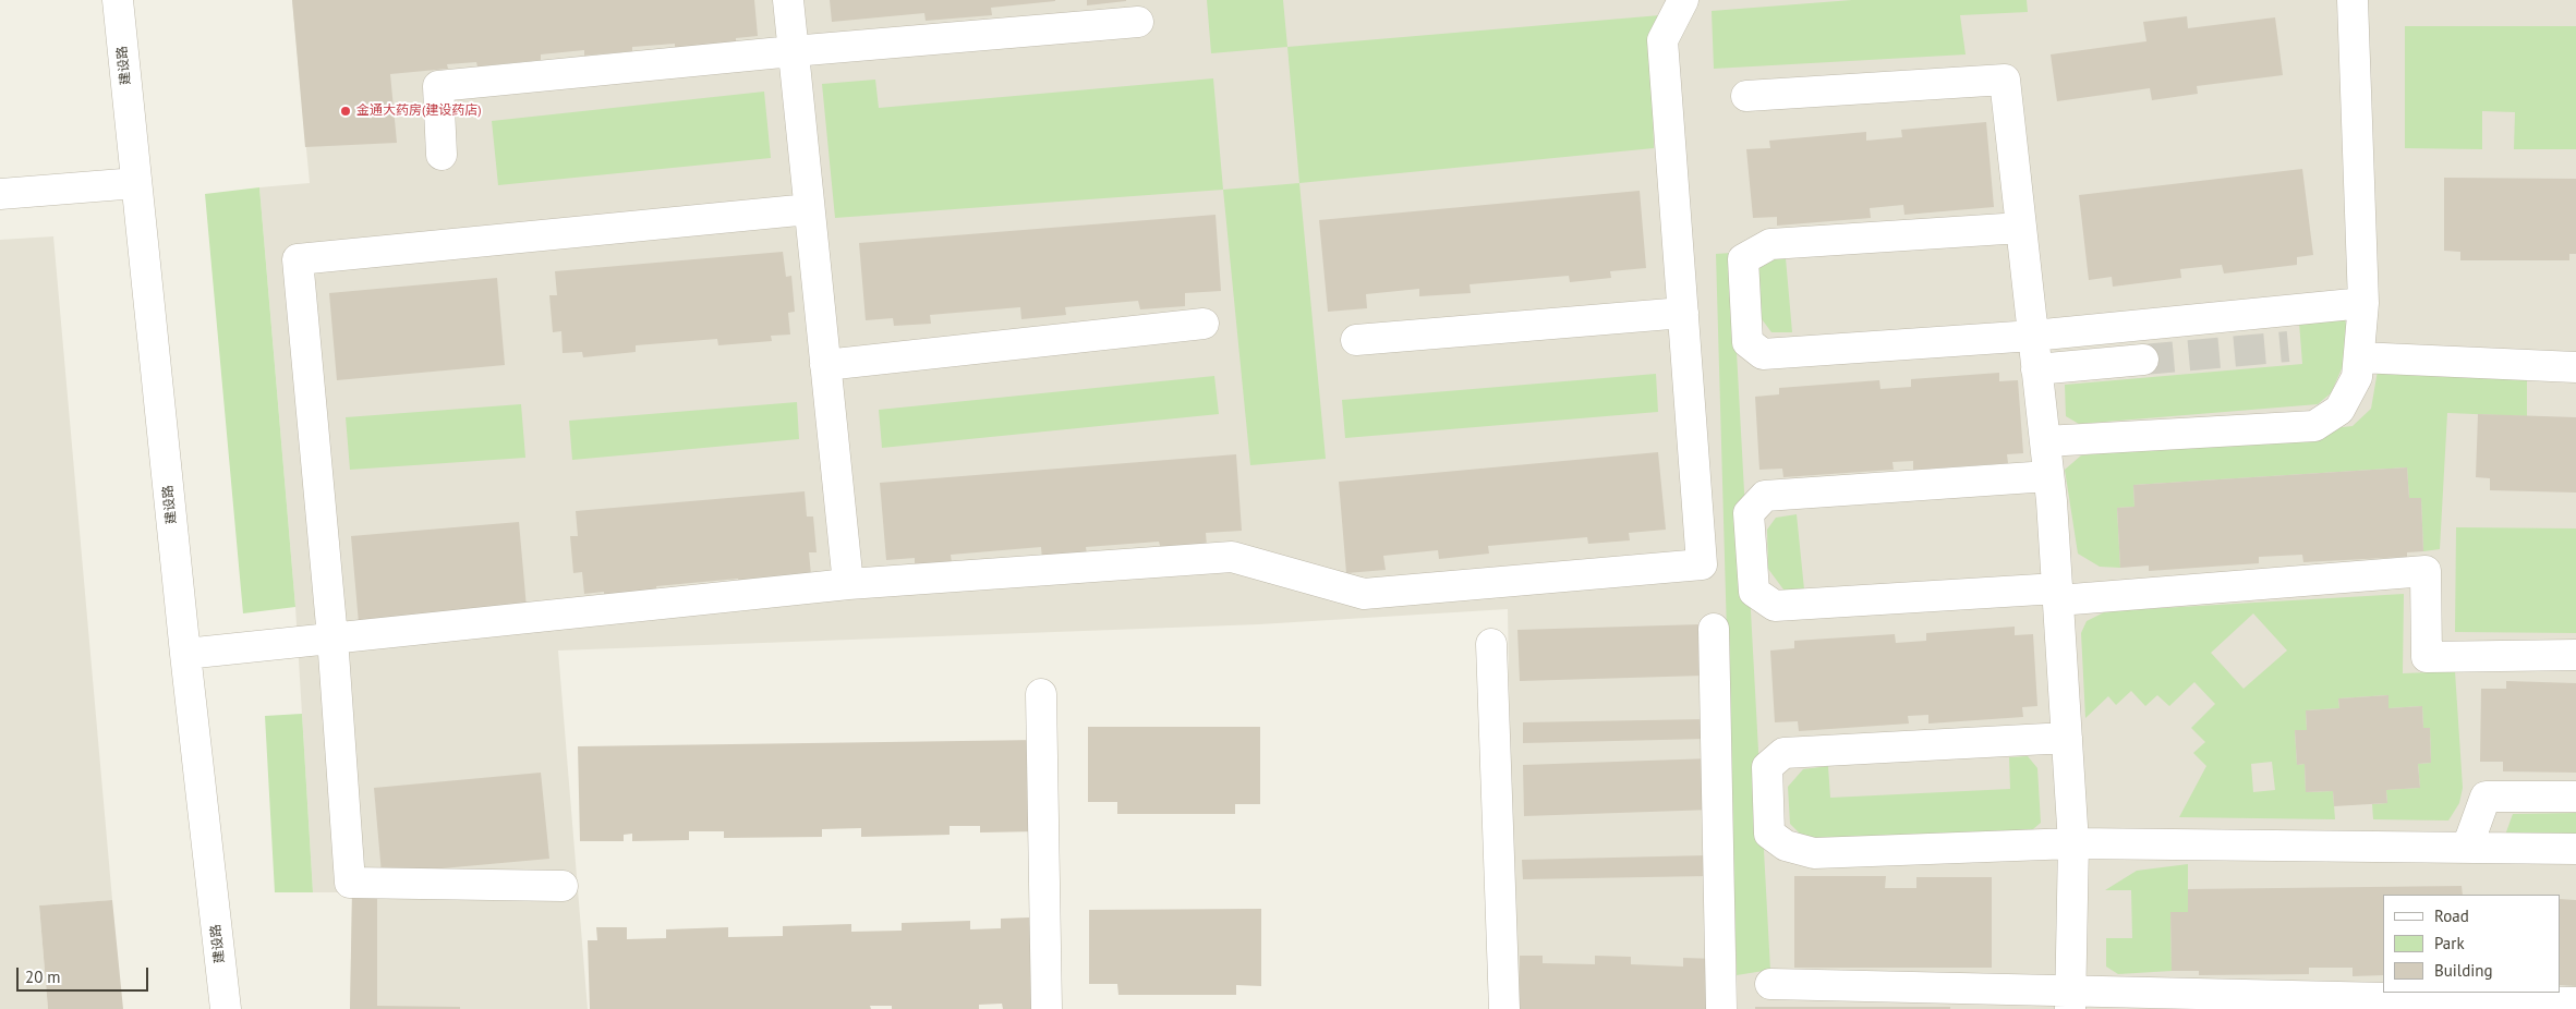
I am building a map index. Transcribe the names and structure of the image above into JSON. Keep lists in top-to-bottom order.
{
  "streets": {
    "street": ["建设路"]
  },
  "places": ["金通大药房(建设药店)"],
  "legend": ["Road", "Park", "Building"],
  "scale_bar": "20 m"
}
